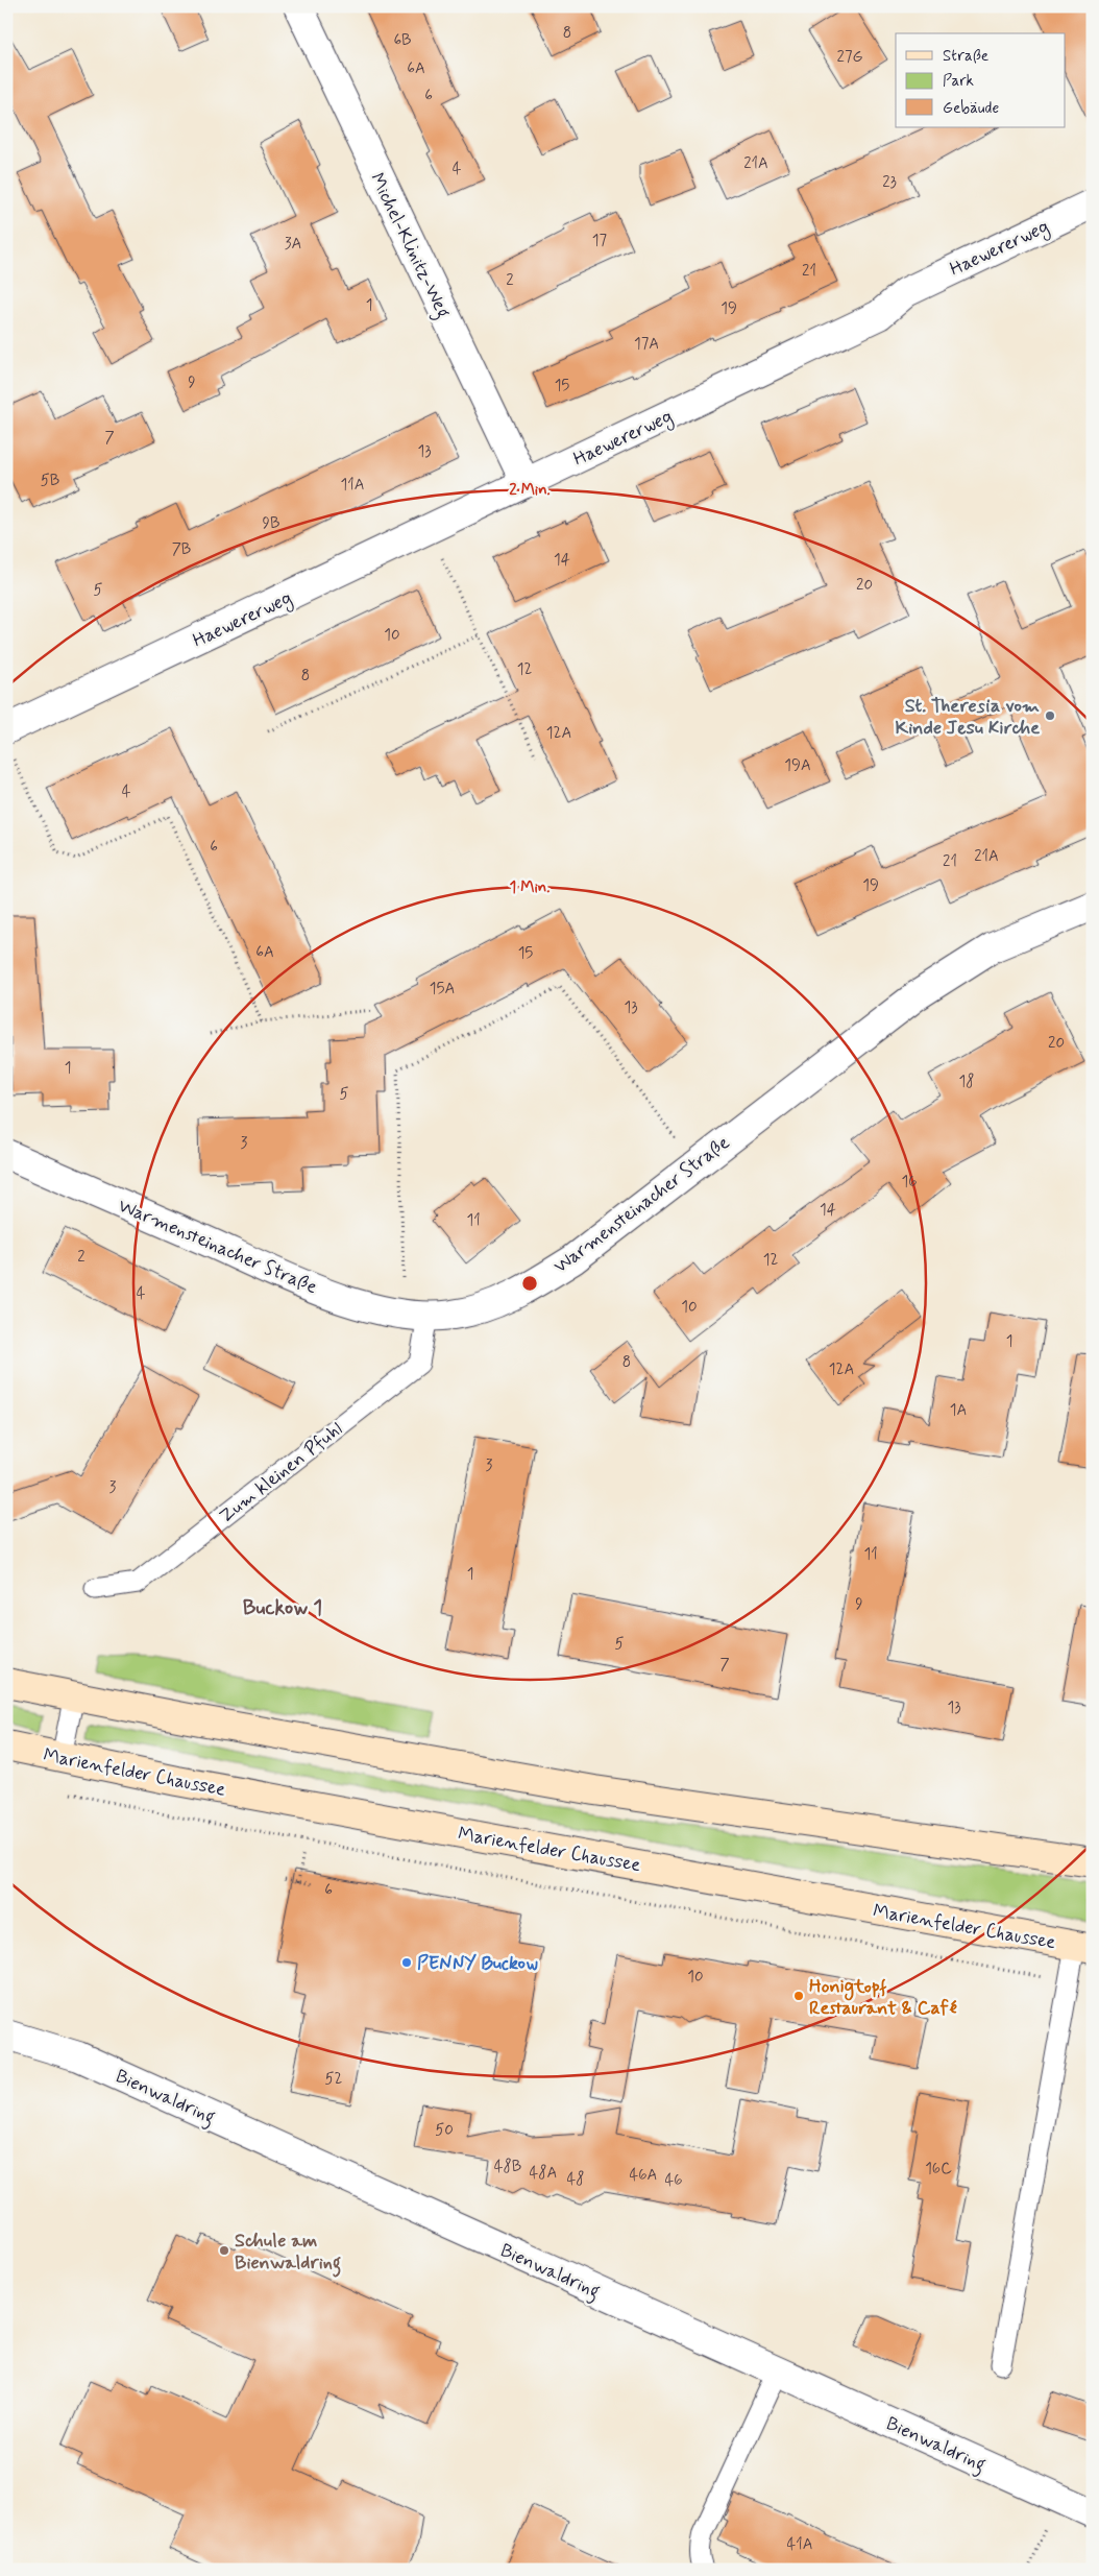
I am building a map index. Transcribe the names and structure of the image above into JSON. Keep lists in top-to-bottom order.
{
  "streets": {
    "main road": ["Marienfelder Chaussee"],
    "street": [
      "Michel-Klinitz-Weg",
      "Haewererweg",
      "Warmensteinacher Straße",
      "Bienwaldring"
    ],
    "lane": ["Zum kleinen Pfuhl"]
  },
  "crossings": [
    ["Michel-Klinitz-Weg", "Haewererweg"],
    ["Warmensteinacher Straße", "Zum kleinen Pfuhl"]
  ],
  "districts": ["Buckow 1"],
  "places": [
    "St. Theresia vom Kinde Jesu Kirche",
    "PENNY Buckow",
    "Honigtopf Restaurant & Café",
    "Schule am Bienwaldring"
  ],
  "house_numbers": [
    "8",
    "6B",
    "27G",
    "6A",
    "6",
    "21A",
    "4",
    "23",
    "17",
    "3A",
    "21",
    "2",
    "1",
    "19",
    "17A",
    "9",
    "15",
    "7",
    "13",
    "5B",
    "11A",
    "9B",
    "7B",
    "14",
    "20",
    "5",
    "10",
    "12",
    "8",
    "12A",
    "19A",
    "4",
    "6",
    "21A",
    "21",
    "19",
    "6A",
    "15",
    "15A",
    "13",
    "20",
    "1",
    "18",
    "5",
    "3",
    "16",
    "14",
    "11",
    "2",
    "12",
    "4",
    "10",
    "1",
    "8",
    "12A",
    "1A",
    "3",
    "3",
    "11",
    "1",
    "9",
    "5",
    "7",
    "13",
    "6",
    "10",
    "52",
    "50",
    "48B",
    "16C",
    "48A",
    "46A",
    "48",
    "46",
    "41A"
  ],
  "legend": ["Straße", "Park", "Gebäude"],
  "rings": ["2 Min.", "1 Min."]
}
